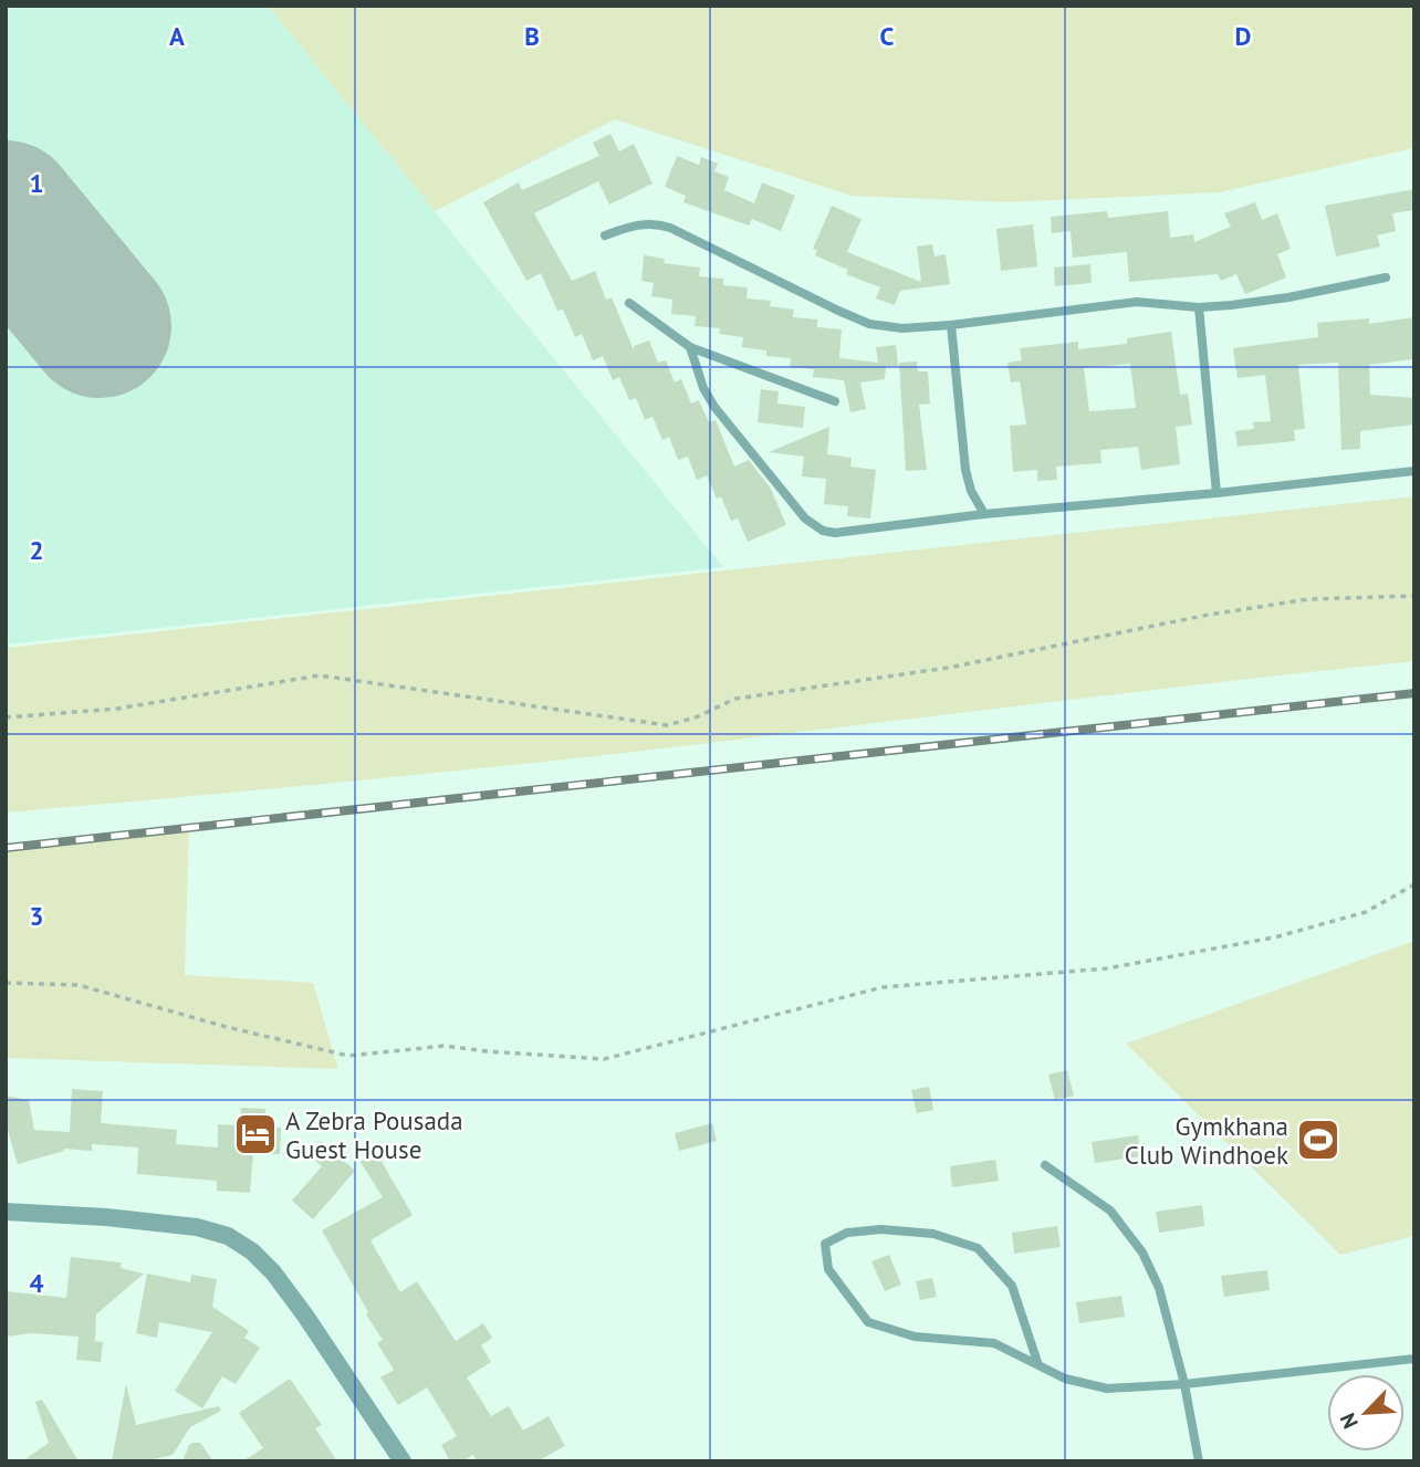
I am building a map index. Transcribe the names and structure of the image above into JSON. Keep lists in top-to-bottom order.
{
  "places": {
    "hotel": ["A Zebra Pousada Guest House"],
    "sports": ["Gymkhana Club Windhoek"]
  },
  "north": "bottom left",
  "grid": {
    "columns": [
      "A",
      "B",
      "C",
      "D"
    ],
    "rows": [
      "1",
      "2",
      "3",
      "4"
    ]
  }
}
